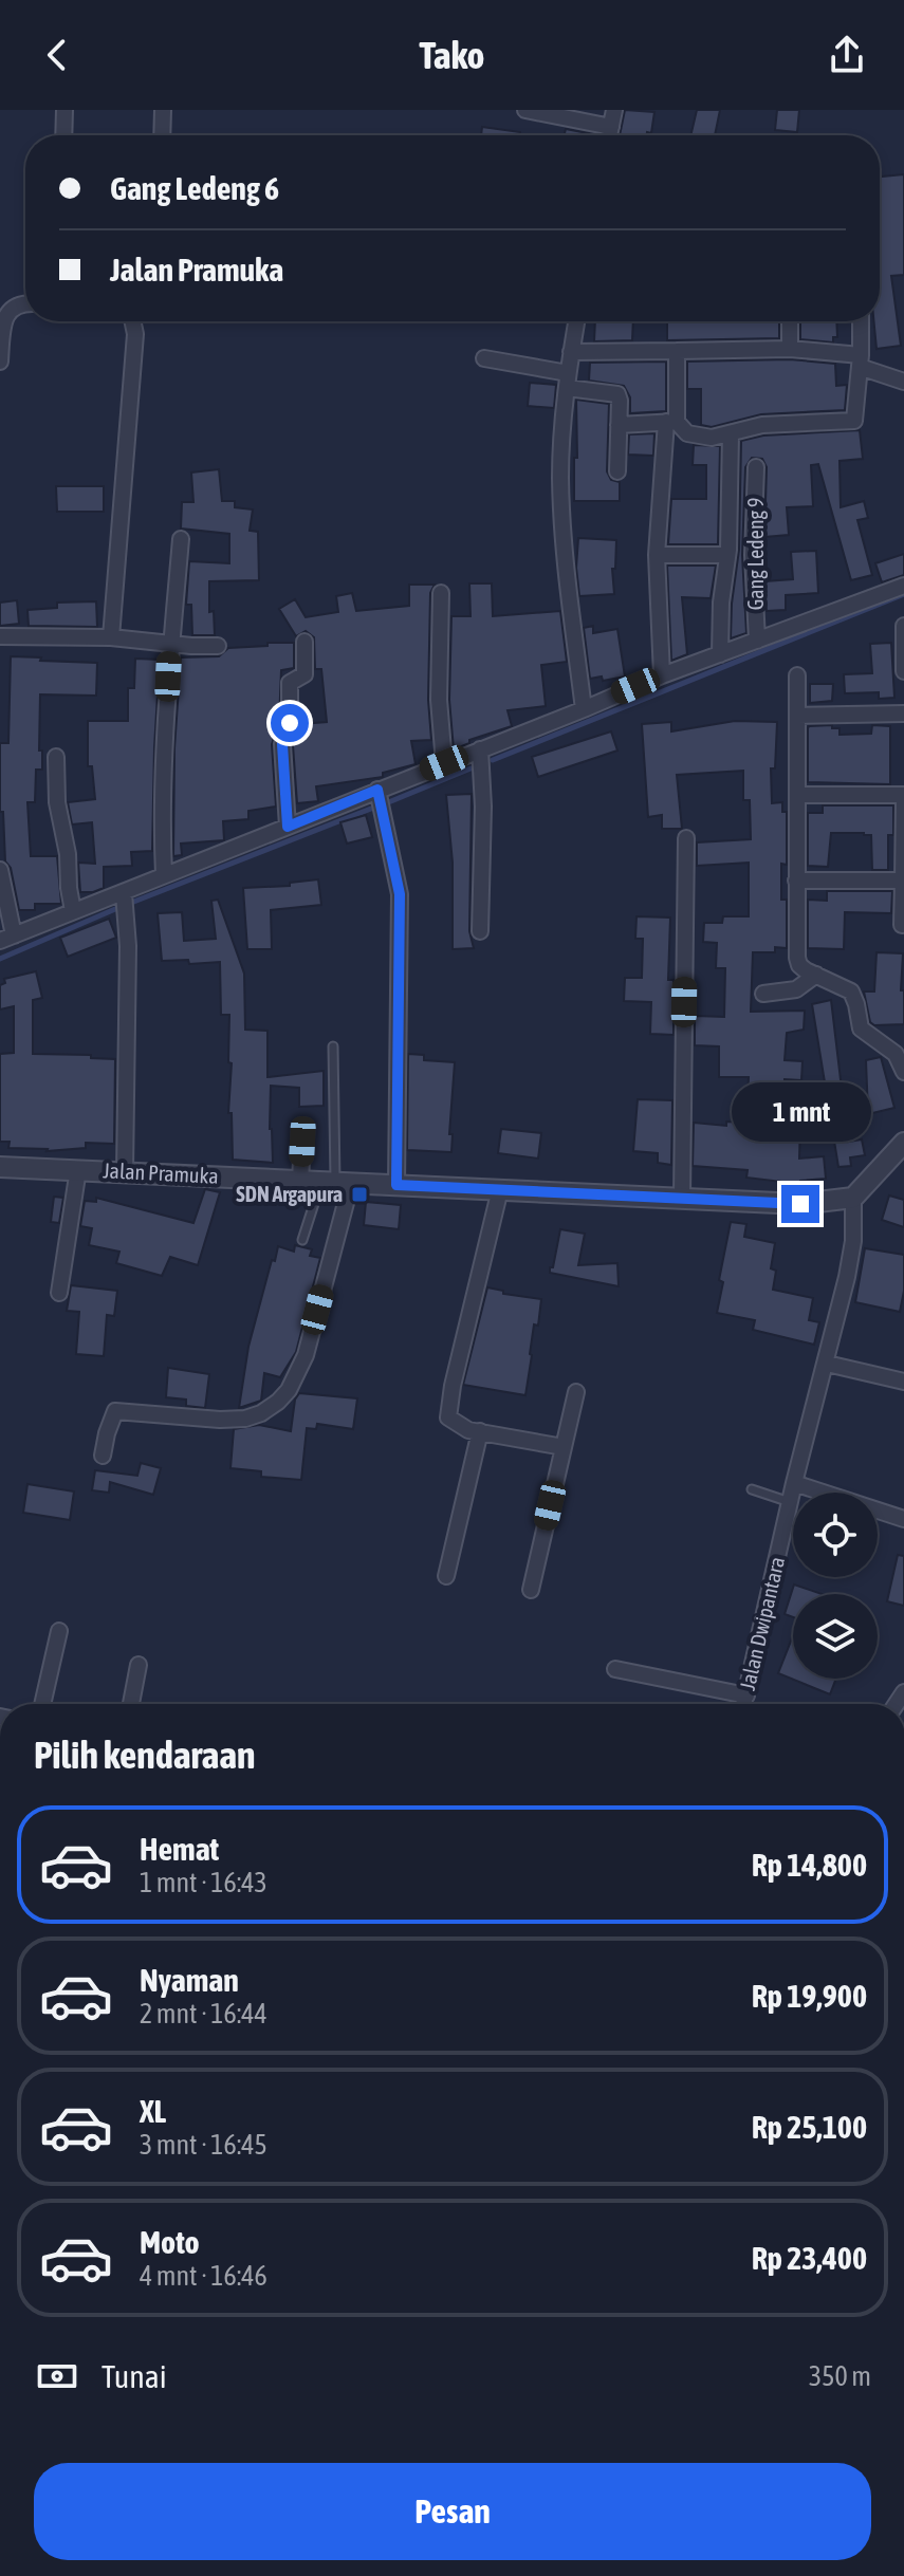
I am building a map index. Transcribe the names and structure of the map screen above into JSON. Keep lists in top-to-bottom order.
{
  "streets": {
    "street": ["Gang Ledeng 9", "Jalan Pramuka", "Jalan Dwipantara"]
  },
  "crossings": [
    ["Jalan Pramuka", "Jalan Dwipantara"]
  ],
  "places": {
    "transit": ["SDN Argapura"]
  },
  "page": {
    "header": "Tako",
    "banner": ["Gang Ledeng 6", "Jalan Pramuka"],
    "bubble": "1 mnt",
    "heading": "Pilih kendaraan",
    "list": [
      {
        "name": "Hemat",
        "note": "1 mnt · 16:43",
        "value": "Rp 14,800"
      },
      {
        "name": "Nyaman",
        "note": "2 mnt · 16:44",
        "value": "Rp 19,900"
      },
      {
        "name": "XL",
        "note": "3 mnt · 16:45",
        "value": "Rp 25,100"
      },
      {
        "name": "Moto",
        "note": "4 mnt · 16:46",
        "value": "Rp 23,400"
      }
    ],
    "pay": ["Tunai", "350 m"],
    "buttons": "Pesan"
  }
}
